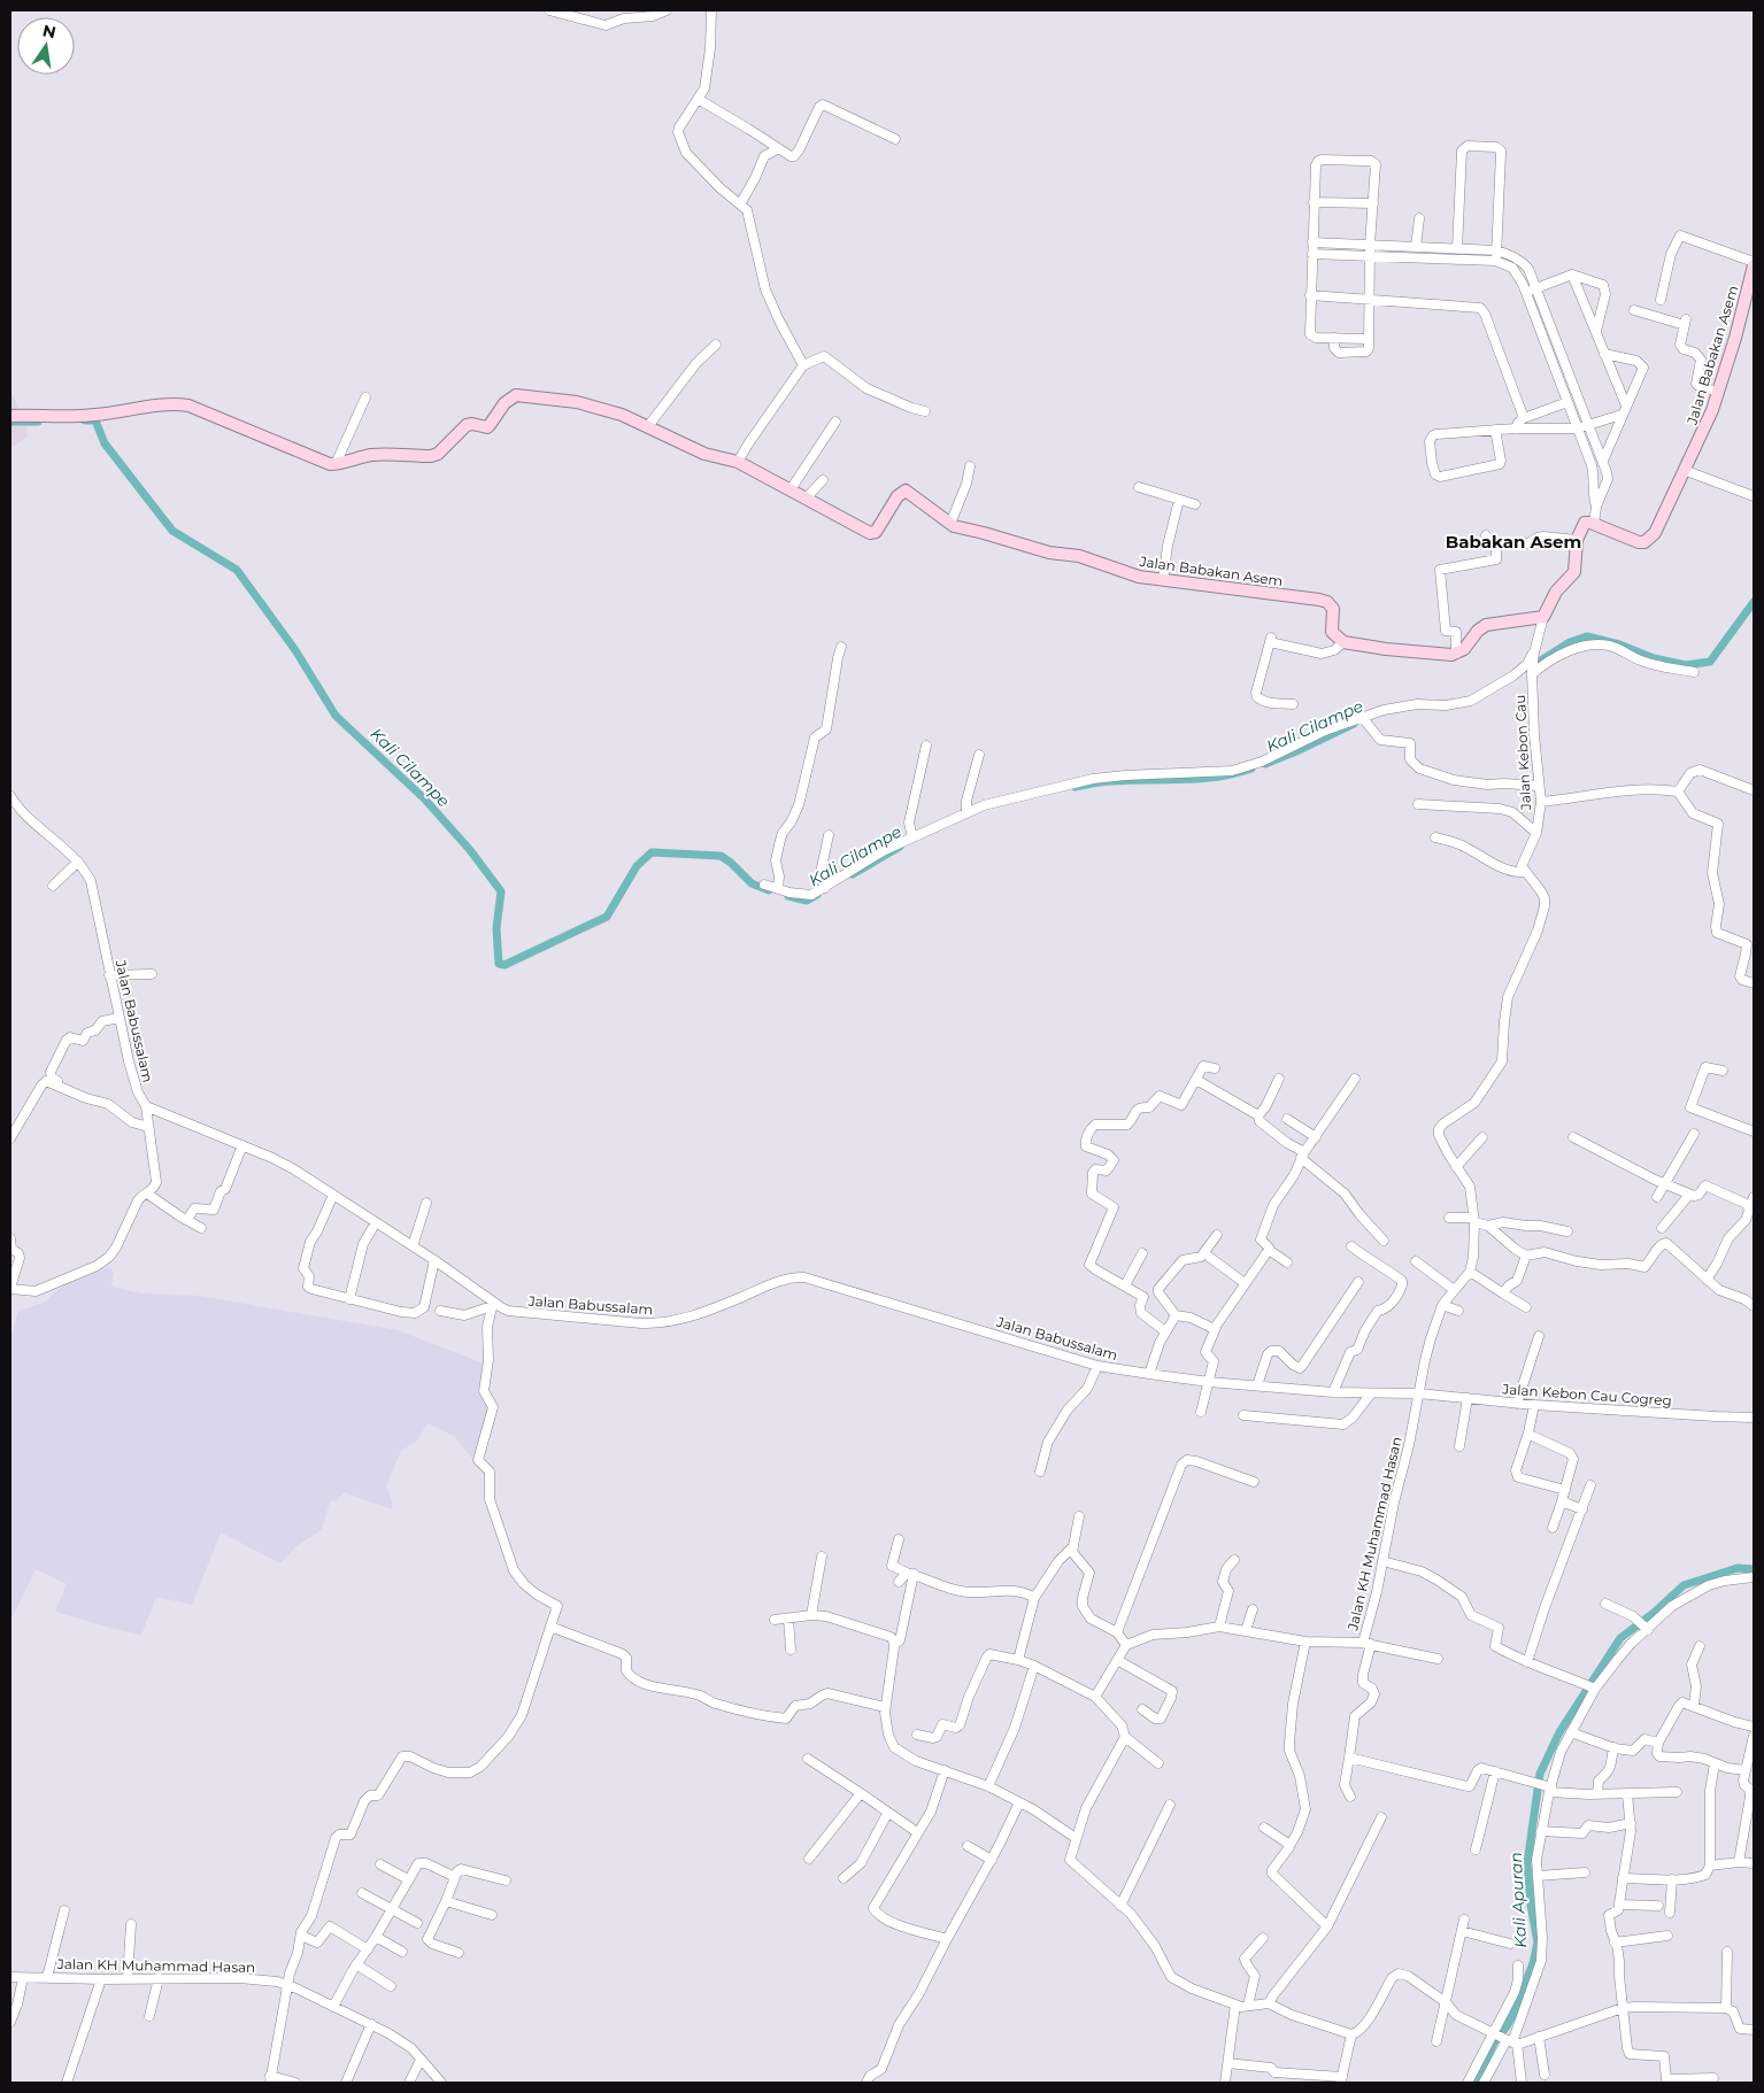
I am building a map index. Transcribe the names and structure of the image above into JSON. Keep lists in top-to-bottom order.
{
  "streets": {
    "street": [
      "Jalan Babakan Asem",
      "Jalan Kebon Cau",
      "Jalan Babussalam",
      "Jalan Kebon Cau Cogreg",
      "Jalan KH Muhammad Hasan"
    ]
  },
  "crossings": [
    ["Jalan Babussalam", "Jalan Kebon Cau Cogreg"],
    ["Jalan Babussalam", "Jalan KH Muhammad Hasan"],
    ["Jalan Kebon Cau Cogreg", "Jalan KH Muhammad Hasan"]
  ],
  "districts": ["Babakan Asem"],
  "water": ["Kali Cilampe", "Kali Apuran"],
  "north": "top"
}
